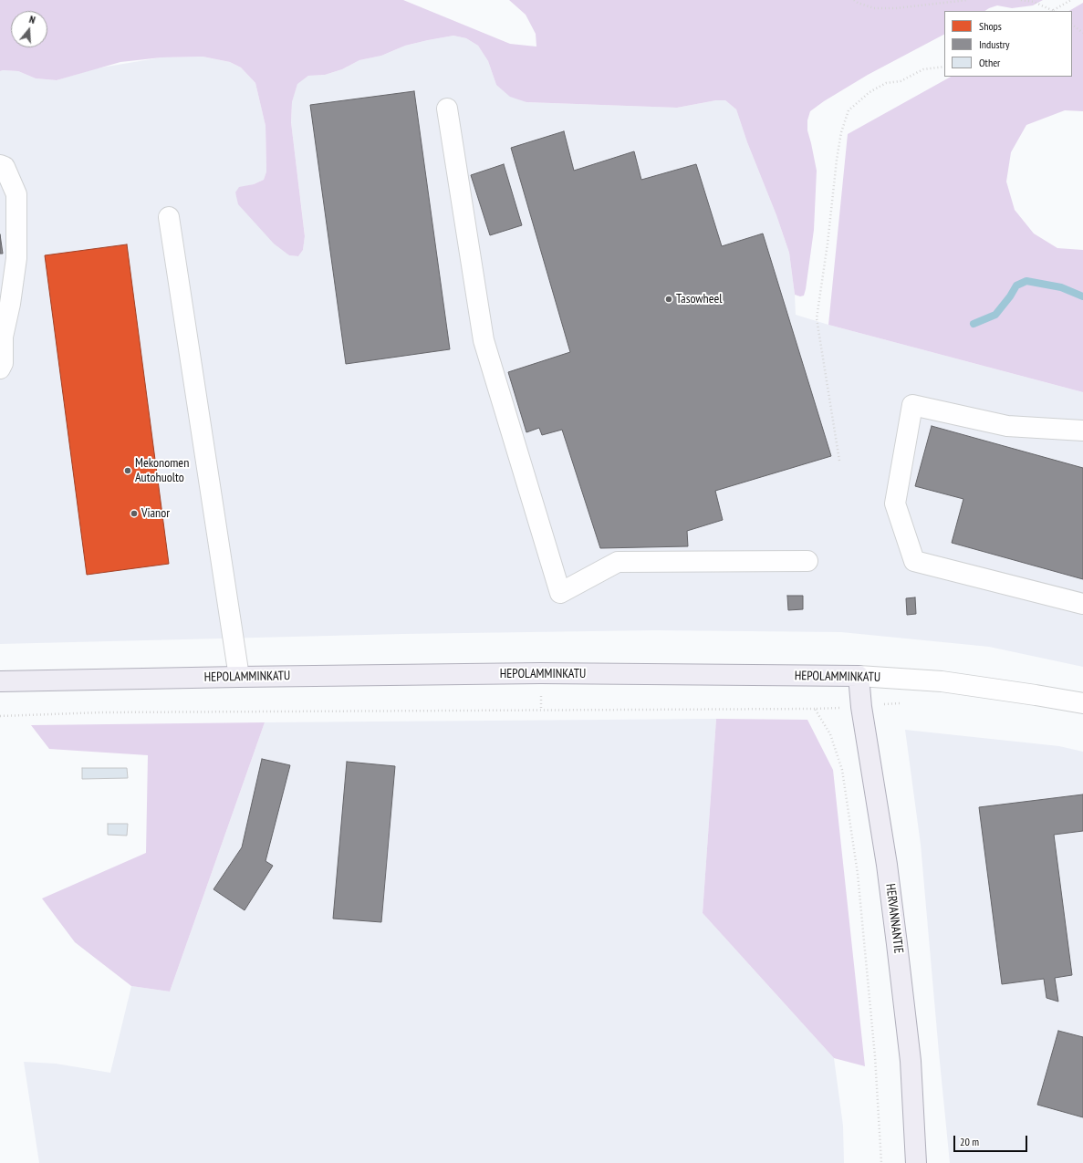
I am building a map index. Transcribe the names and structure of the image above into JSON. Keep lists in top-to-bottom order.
{
  "streets": {
    "main road": ["HEPOLAMMINKATU", "HERVANNANTIE"]
  },
  "crossings": [
    ["HEPOLAMMINKATU", "HERVANNANTIE"]
  ],
  "places": ["Tasowheel", "Mekonomen Autohuolto", "Vianor"],
  "legend": ["Shops", "Industry", "Other"],
  "scale_bar": "20 m",
  "north": "top"
}
